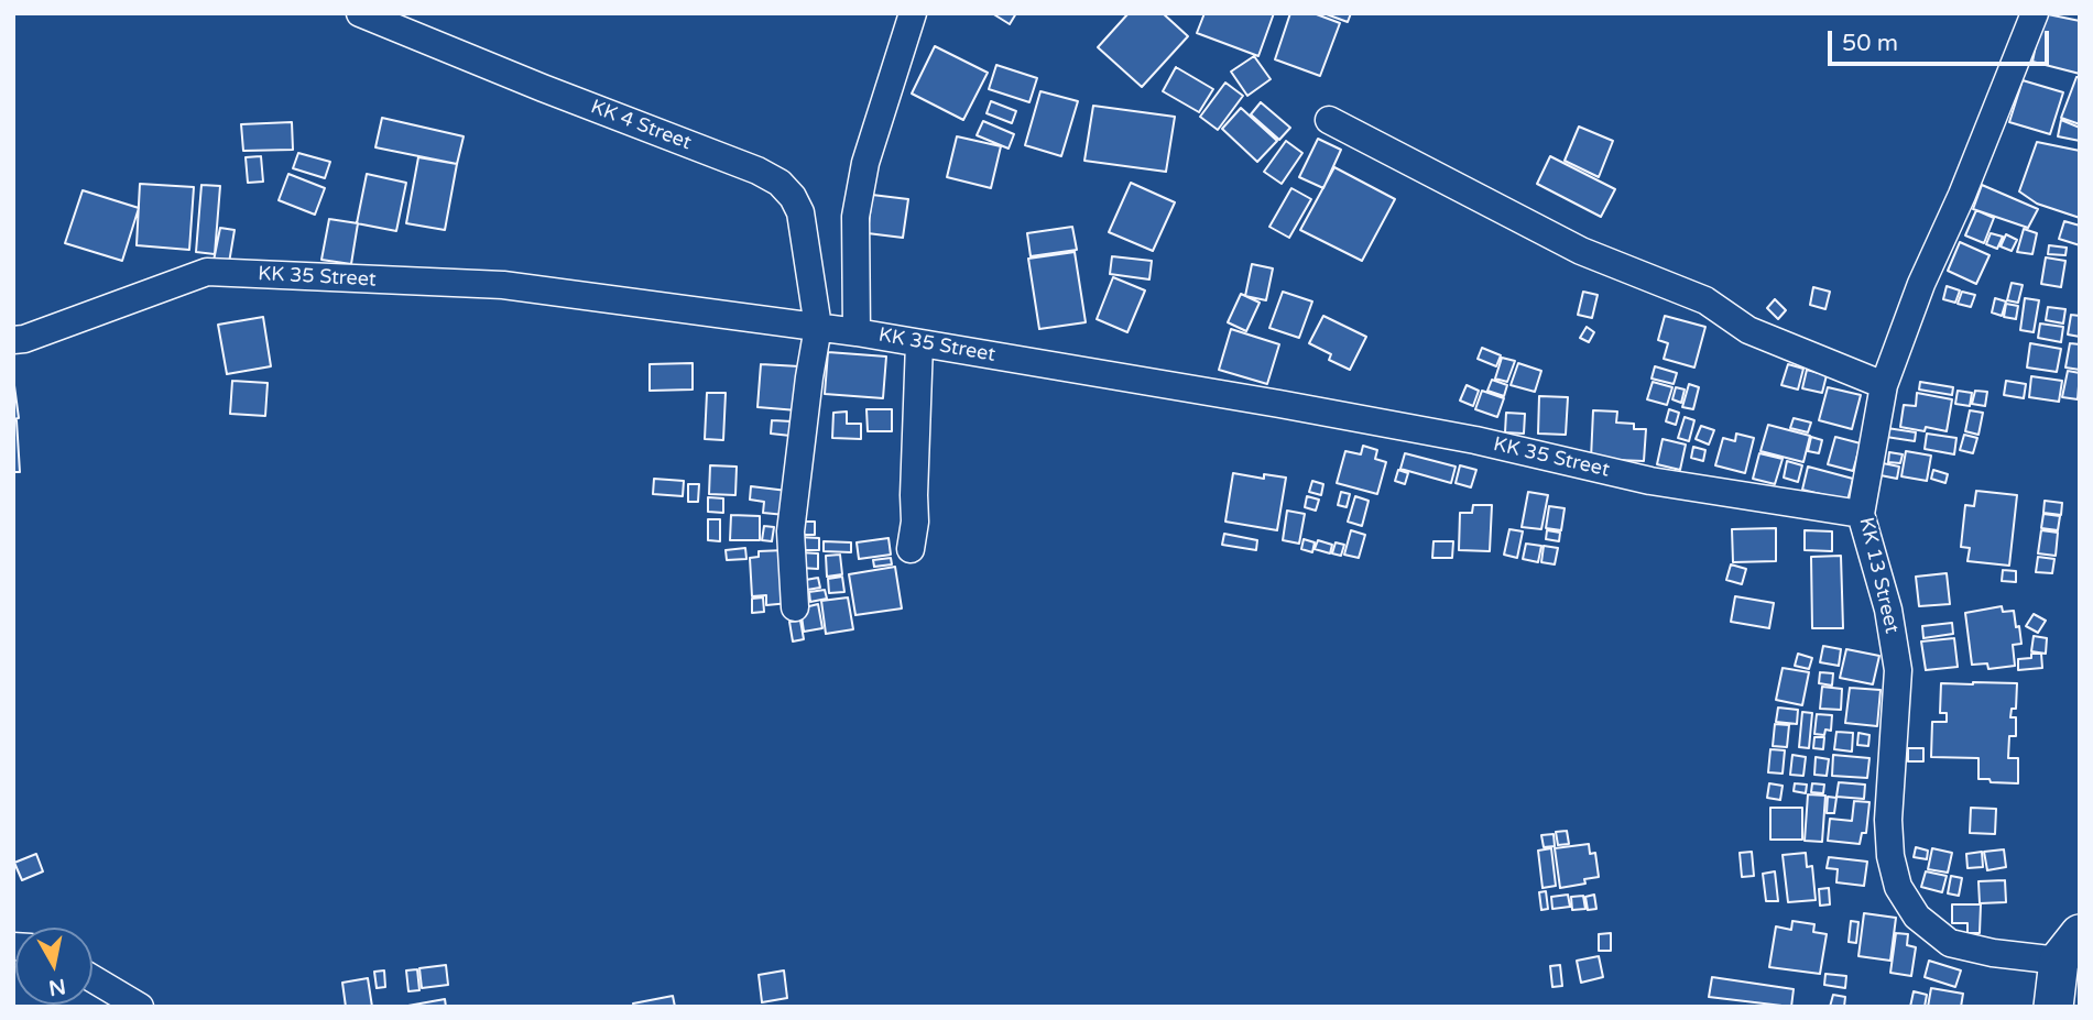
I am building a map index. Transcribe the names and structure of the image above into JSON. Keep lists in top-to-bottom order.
{
  "streets": {
    "street": ["KK 4 Street", "KK 35 Street", "KK 13 Street"]
  },
  "crossings": [
    ["KK 4 Street", "KK 35 Street"],
    ["KK 35 Street", "KK 13 Street"]
  ],
  "scale_bar": "50 m",
  "north": "bottom"
}
